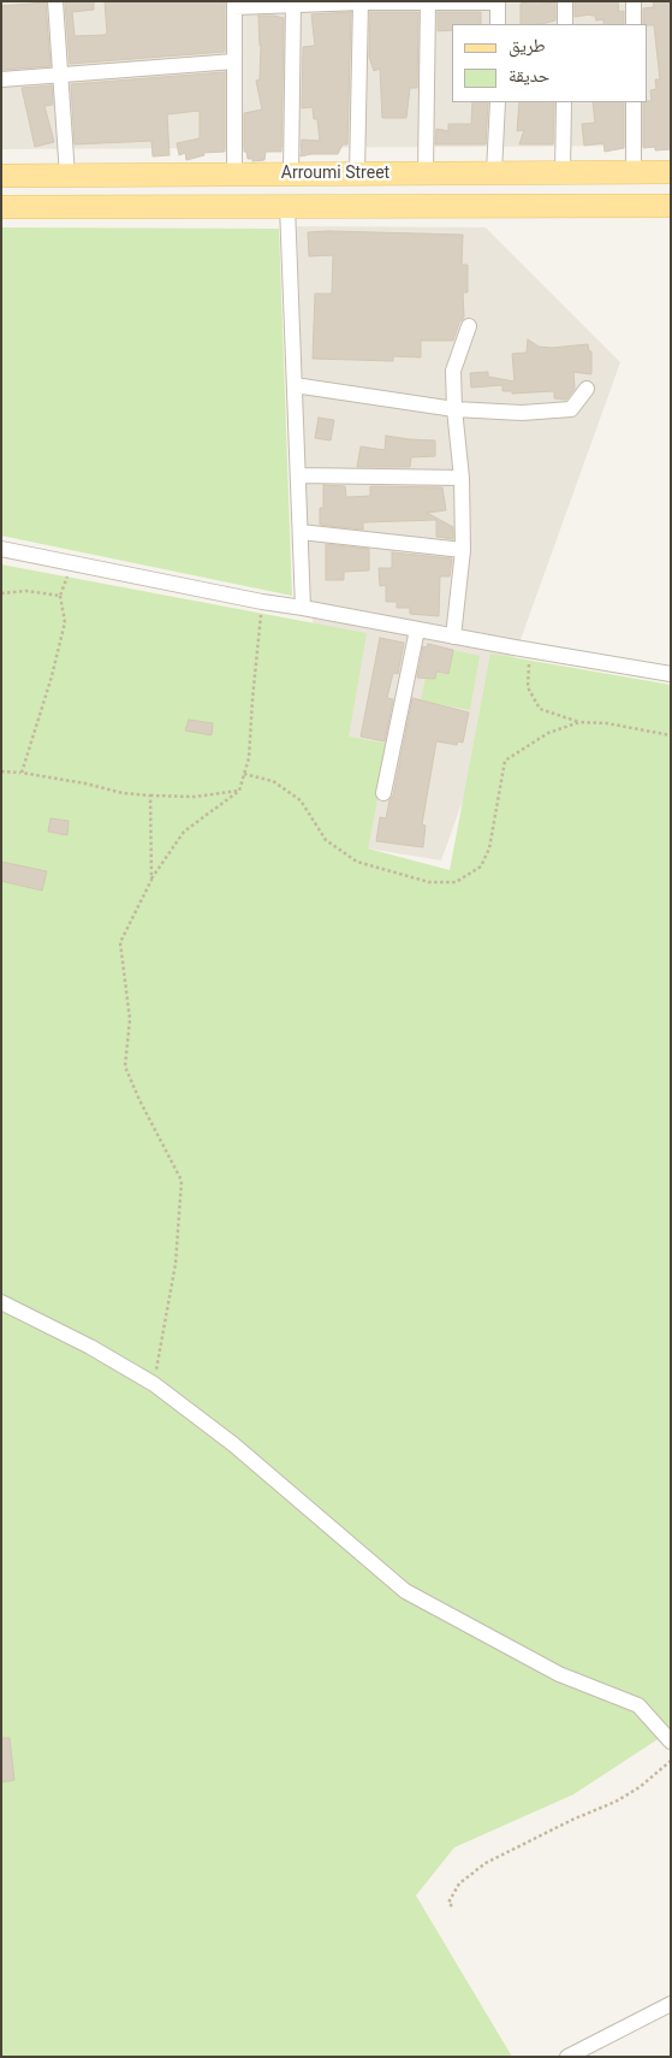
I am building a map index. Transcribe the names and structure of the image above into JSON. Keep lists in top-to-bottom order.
{
  "streets": {
    "main road": ["Arroumi Street"]
  },
  "legend": ["طريق", "حديقة"]
}
